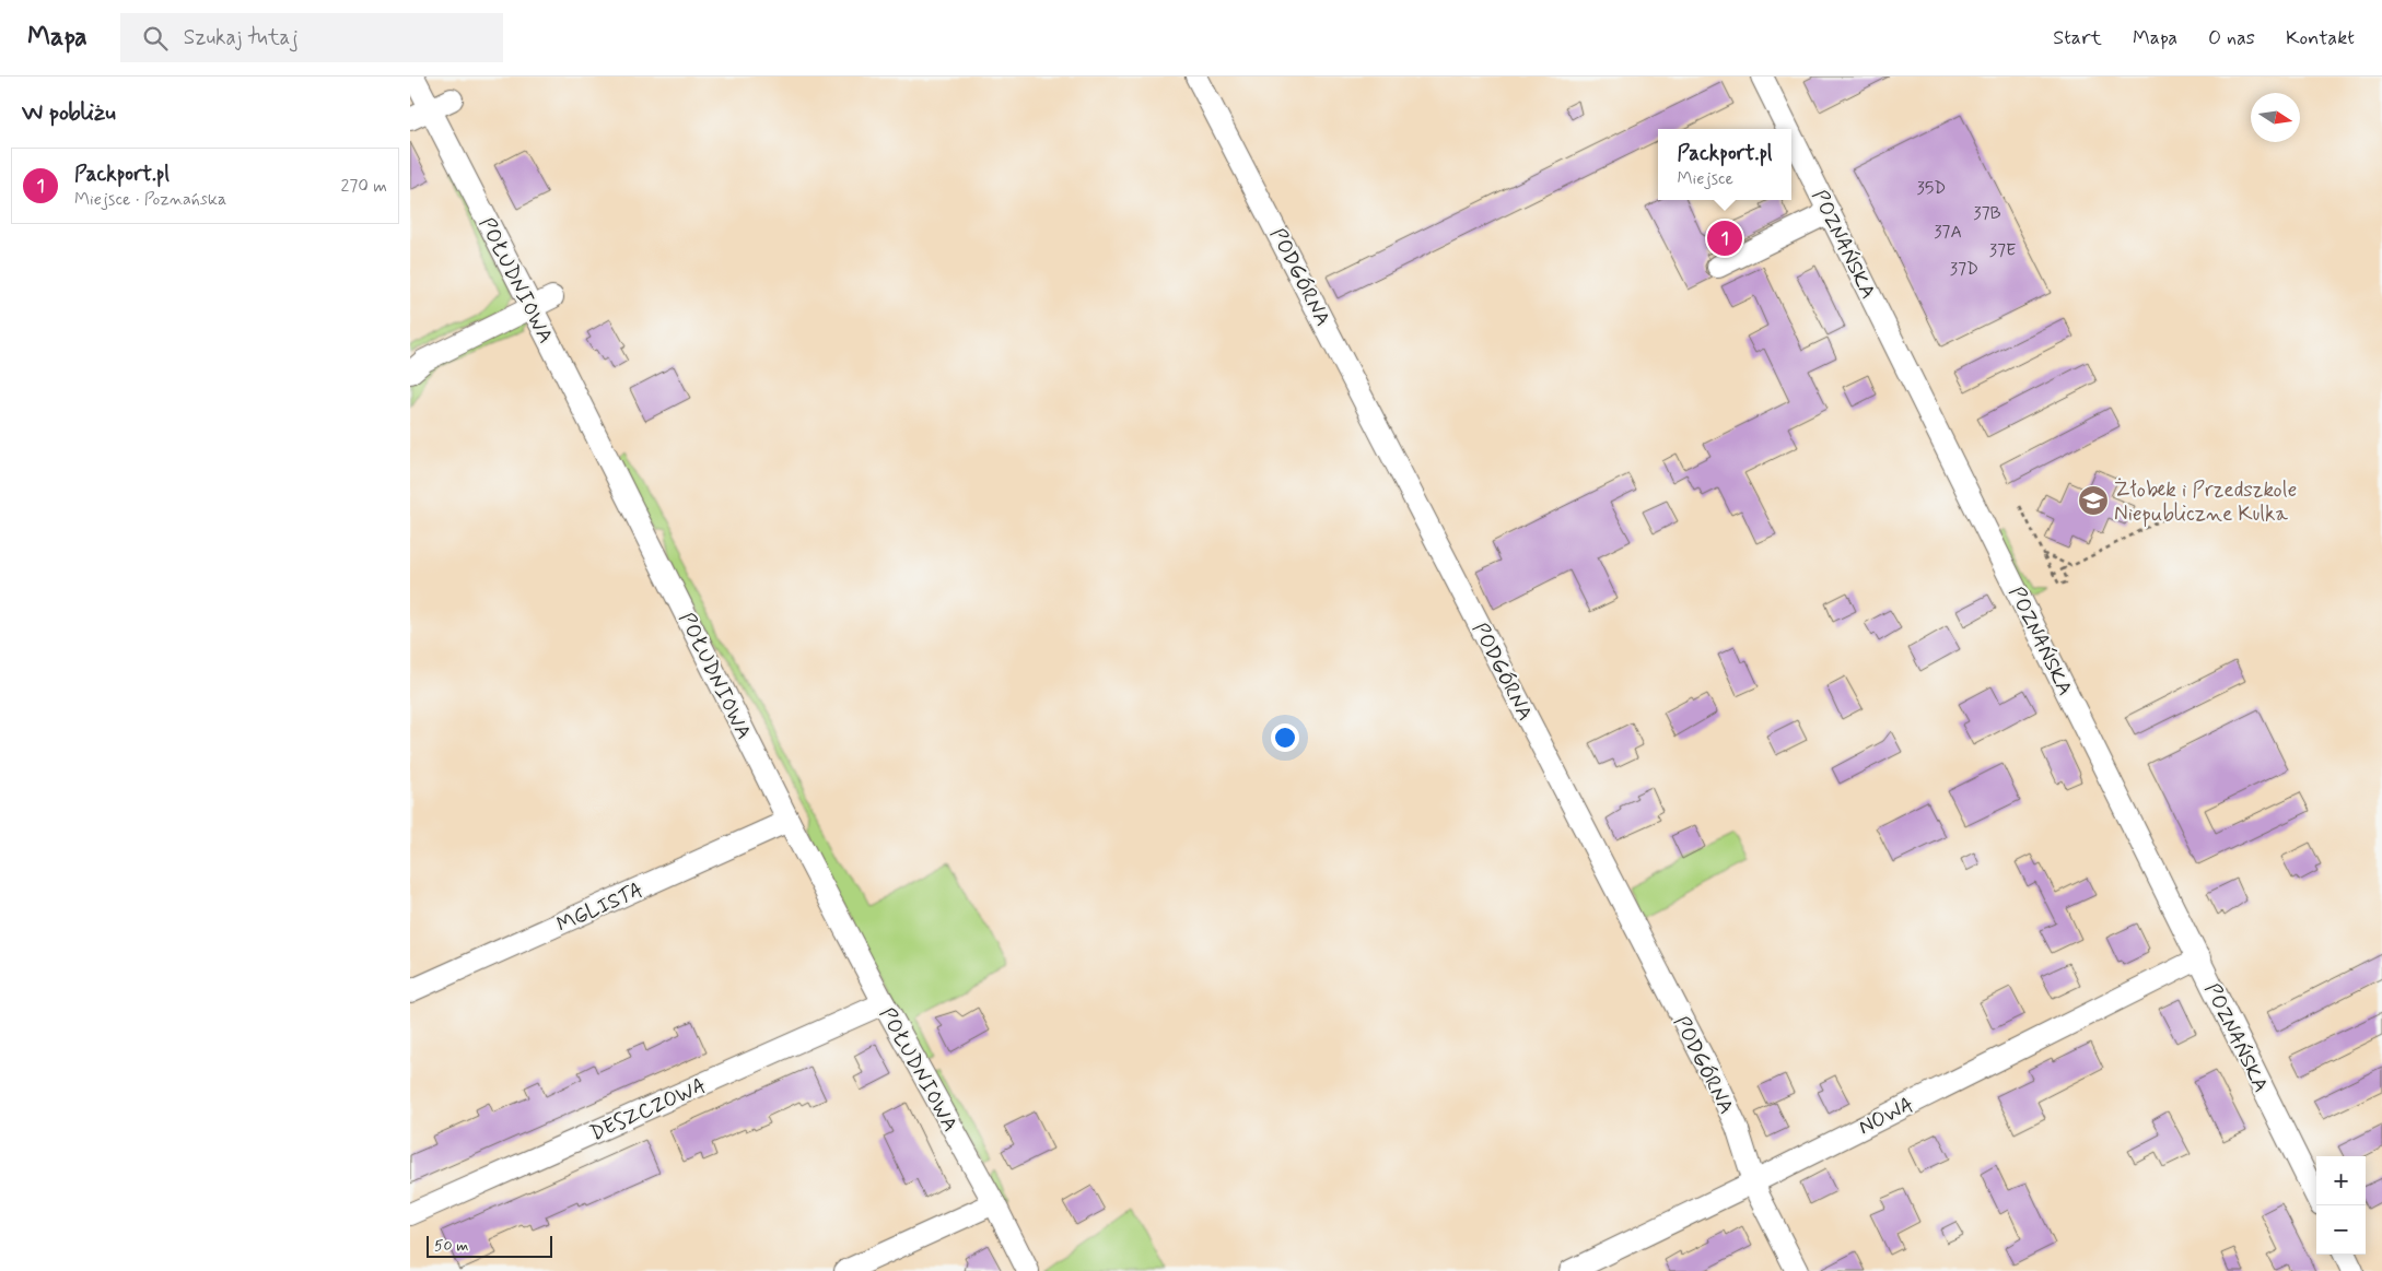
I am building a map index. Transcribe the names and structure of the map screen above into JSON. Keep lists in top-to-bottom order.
{
  "streets": {
    "street": [
      "POZNAŃSKA",
      "PODGÓRNA",
      "POŁUDNIOWA",
      "MGLISTA",
      "DESZCZOWA",
      "NOWA"
    ]
  },
  "crossings": [
    ["POZNAŃSKA", "NOWA"],
    ["PODGÓRNA", "NOWA"],
    ["POŁUDNIOWA", "MGLISTA"],
    ["POŁUDNIOWA", "DESZCZOWA"]
  ],
  "places": {
    "school or university": ["Żłobek i Przedszkole Niepubliczne Kulka"]
  },
  "house_numbers": [
    "35D",
    "37B",
    "37A",
    "37E",
    "37D"
  ],
  "scale_bar": "50 m",
  "north": "right",
  "page": {
    "header": "Mapa",
    "search": "Szukaj tutaj",
    "nav": [
      "Start",
      "Mapa",
      "O nas",
      "Kontakt"
    ],
    "heading": "W pobliżu",
    "popup": ["Packport.pl", "Miejsce"],
    "list": [
      {
        "mark": "1",
        "name": "Packport.pl",
        "note": "Miejsce · Poznańska",
        "value": "270 m"
      }
    ],
    "pins": "1",
    "map_buttons": ["+", "−"],
    "scale": "50 m"
  }
}
